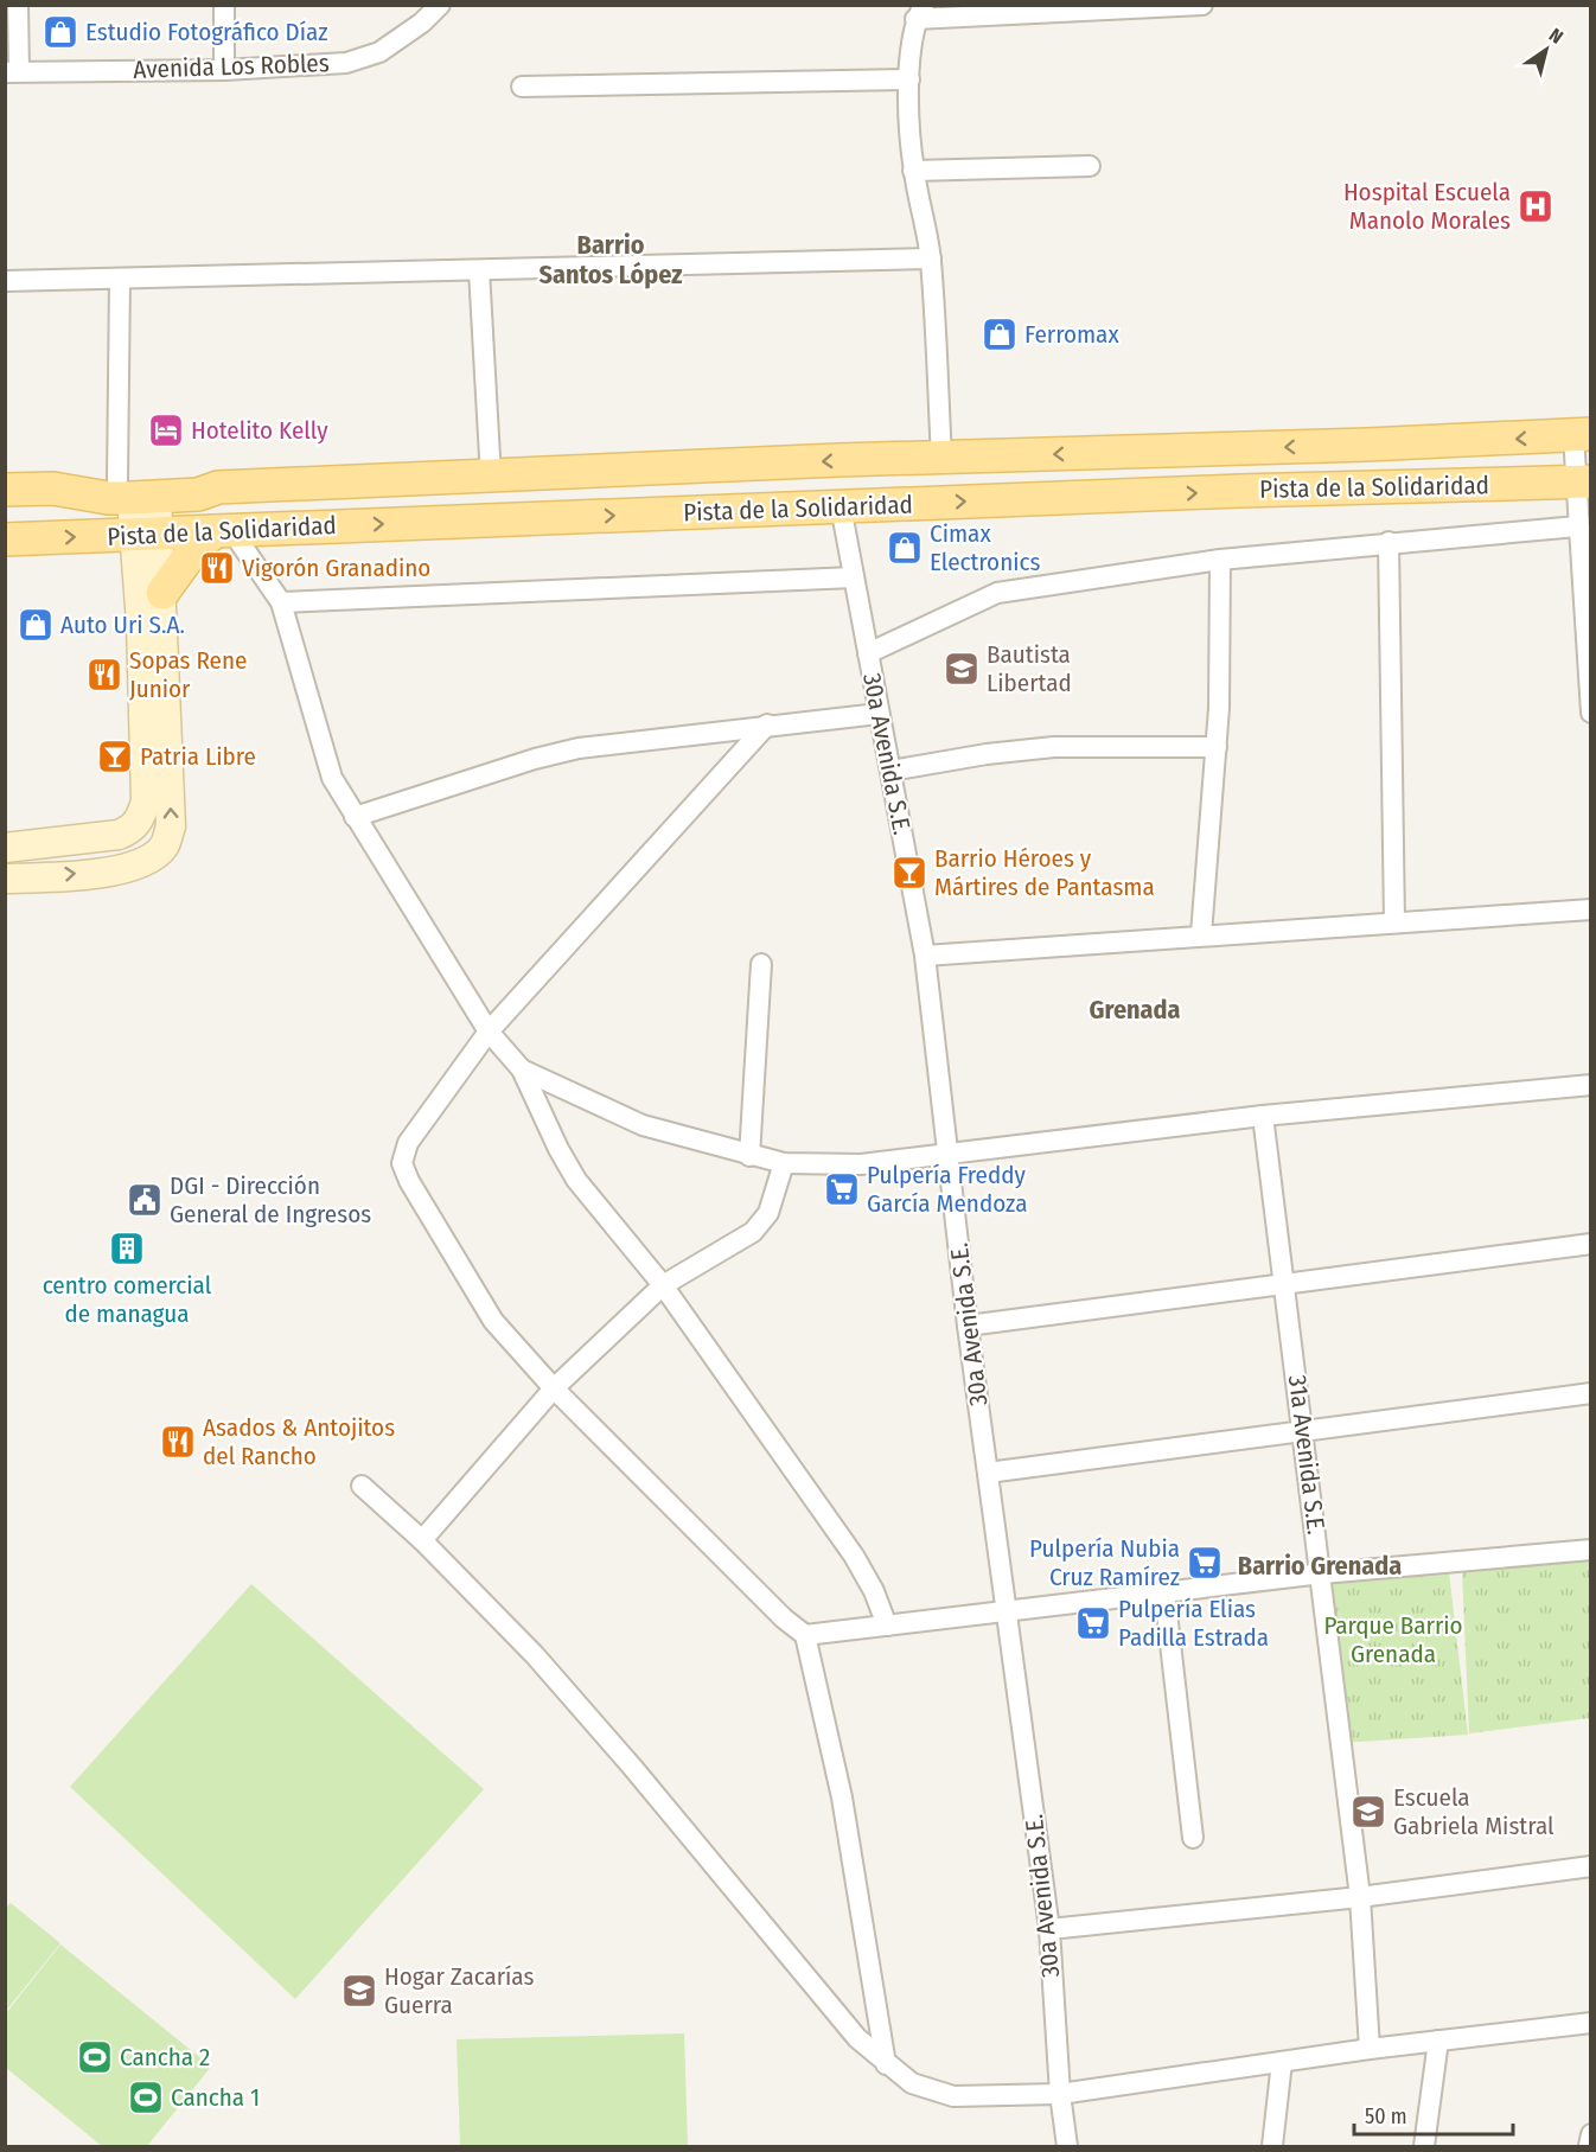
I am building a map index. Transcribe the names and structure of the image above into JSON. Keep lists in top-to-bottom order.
{
  "streets": {
    "main road": ["Pista de la Solidaridad"],
    "street": ["Avenida Los Robles", "30a Avenida S.E.", "31a Avenida S.E."]
  },
  "crossings": [
    ["Pista de la Solidaridad", "30a Avenida S.E."]
  ],
  "districts": ["Barrio Santos López", "Grenada", "Barrio Grenada"],
  "parks": ["Parque Barrio Grenada"],
  "places": {
    "shop": [
      "Estudio Fotográfico Díaz",
      "Ferromax",
      "Cimax Electronics",
      "Auto Uri S.A."
    ],
    "hospital": ["Hospital Escuela Manolo Morales"],
    "hotel": ["Hotelito Kelly"],
    "restaurant": ["Vigorón Granadino", "Sopas Rene Junior", "Asados & Antojitos del Rancho"],
    "school or university": ["Bautista Libertad", "Escuela Gabriela Mistral", "Hogar Zacarías Guerra"],
    "bar": ["Patria Libre", "Barrio Héroes y Mártires de Pantasma"],
    "supermarket": ["Pulpería Freddy García Mendoza", "Pulpería Nubia Cruz Ramírez", "Pulpería Elias Padilla Estrada"],
    "public building": ["DGI - Dirección General de Ingresos"],
    "building": ["centro comercial de managua"],
    "sports": ["Cancha 2", "Cancha 1"]
  },
  "scale_bar": "50 m",
  "north": "top right"
}
